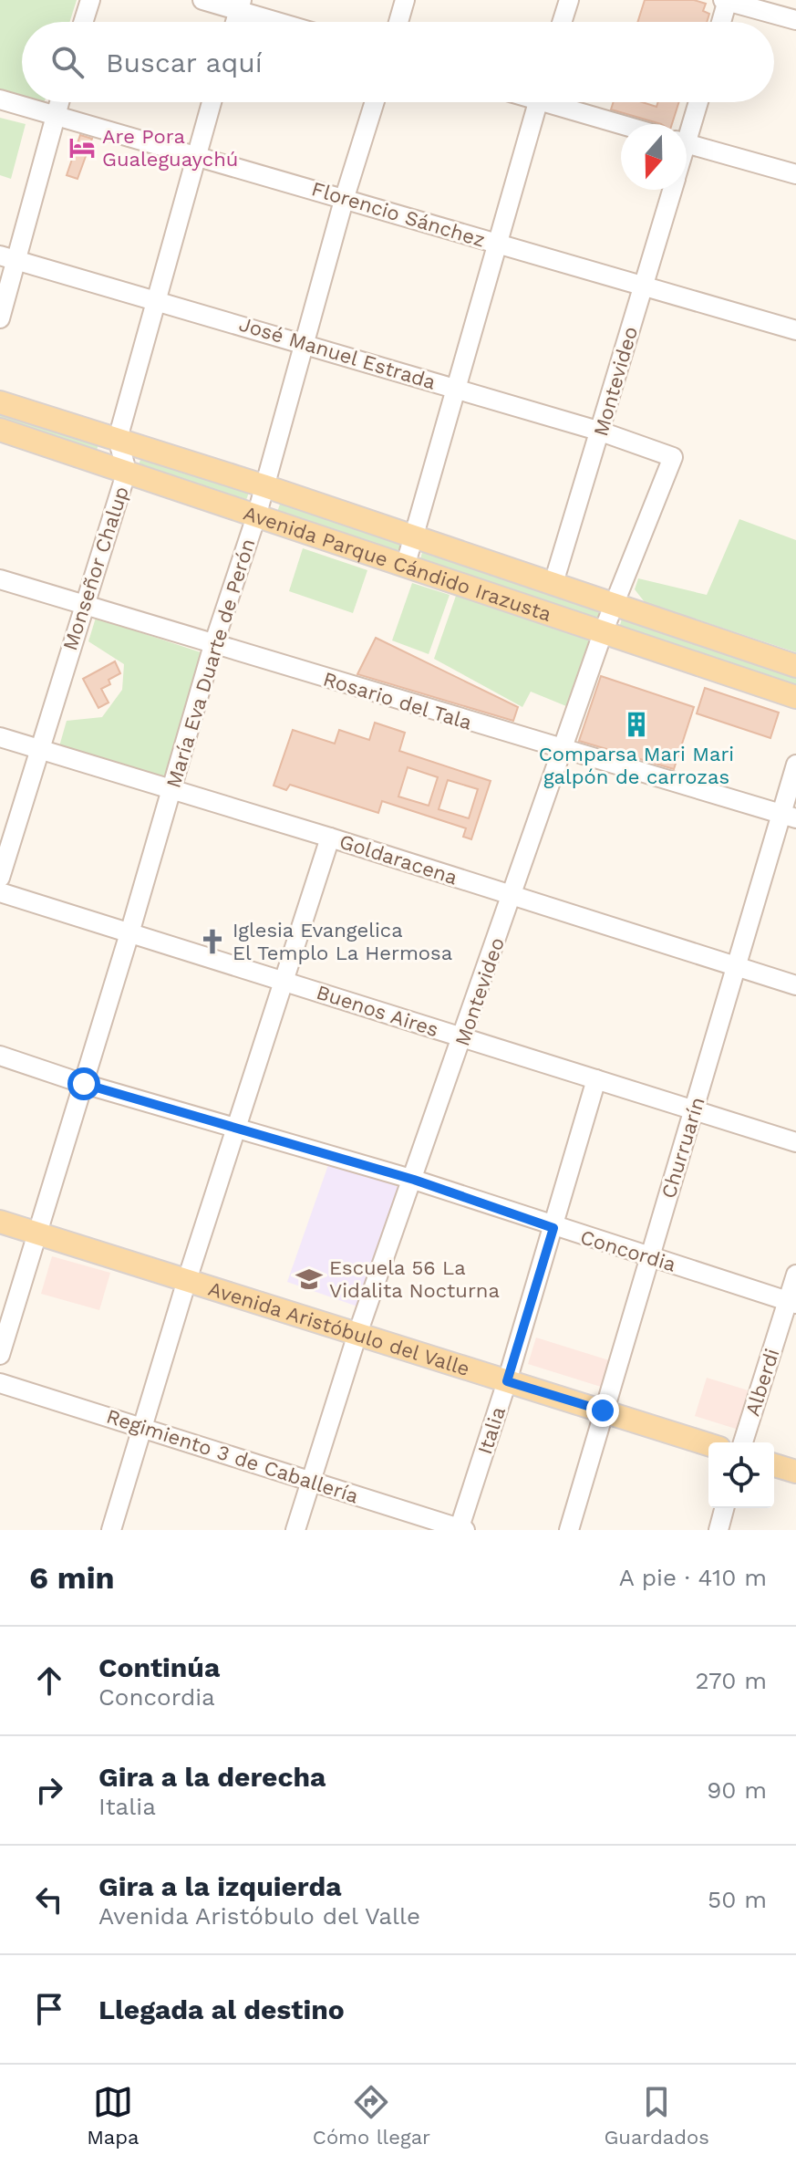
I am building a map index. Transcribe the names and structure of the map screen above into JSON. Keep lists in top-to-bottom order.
{
  "streets": {
    "main road": ["Avenida Parque Cándido Irazusta", "Avenida Aristóbulo del Valle"],
    "street": [
      "Florencio Sánchez",
      "José Manuel Estrada",
      "Montevideo",
      "Monseñor Chalup",
      "María Eva Duarte de Perón",
      "Rosario del Tala",
      "Goldaracena",
      "Buenos Aires",
      "Churruarín",
      "Concordia",
      "Alberdi",
      "Italia",
      "Regimiento 3 de Caballería"
    ]
  },
  "crossings": [
    ["Florencio Sánchez", "Montevideo"],
    ["Florencio Sánchez", "María Eva Duarte de Perón"],
    ["José Manuel Estrada", "Montevideo"],
    ["José Manuel Estrada", "María Eva Duarte de Perón"],
    ["Montevideo", "Avenida Parque Cándido Irazusta"],
    ["Montevideo", "Rosario del Tala"],
    ["Montevideo", "Goldaracena"],
    ["Montevideo", "Buenos Aires"],
    ["Montevideo", "Concordia"],
    ["Montevideo", "Avenida Aristóbulo del Valle"],
    ["Montevideo", "Regimiento 3 de Caballería"],
    ["Avenida Parque Cándido Irazusta", "Monseñor Chalup"],
    ["Avenida Parque Cándido Irazusta", "María Eva Duarte de Perón"],
    ["Monseñor Chalup", "Rosario del Tala"],
    ["Monseñor Chalup", "Goldaracena"],
    ["María Eva Duarte de Perón", "Rosario del Tala"],
    ["María Eva Duarte de Perón", "Goldaracena"],
    ["María Eva Duarte de Perón", "Buenos Aires"],
    ["María Eva Duarte de Perón", "Concordia"],
    ["María Eva Duarte de Perón", "Avenida Aristóbulo del Valle"],
    ["Rosario del Tala", "Churruarín"],
    ["Goldaracena", "Churruarín"],
    ["Buenos Aires", "Churruarín"],
    ["Buenos Aires", "Italia"],
    ["Churruarín", "Concordia"],
    ["Churruarín", "Avenida Aristóbulo del Valle"],
    ["Concordia", "Alberdi"],
    ["Concordia", "Italia"],
    ["Avenida Aristóbulo del Valle", "Italia"],
    ["Italia", "Regimiento 3 de Caballería"]
  ],
  "places": {
    "hotel": ["Are Pora Gualeguaychú"],
    "building": ["Comparsa Mari Mari galpón de carrozas"],
    "church": ["Iglesia Evangelica El Templo La Hermosa"],
    "school or university": ["Escuela 56 La Vidalita Nocturna"]
  },
  "north": "bottom",
  "page": {
    "search": "Buscar aquí",
    "heading": ["6 min", "A pie · 410 m"],
    "list": [
      ["Continúa", "Concordia", "270 m"],
      ["Gira a la derecha", "Italia", "90 m"],
      ["Gira a la izquierda", "Avenida Aristóbulo del Valle", "50 m"],
      "Llegada al destino"
    ],
    "nav": ["Mapa", "Cómo llegar", "Guardados"]
  }
}
